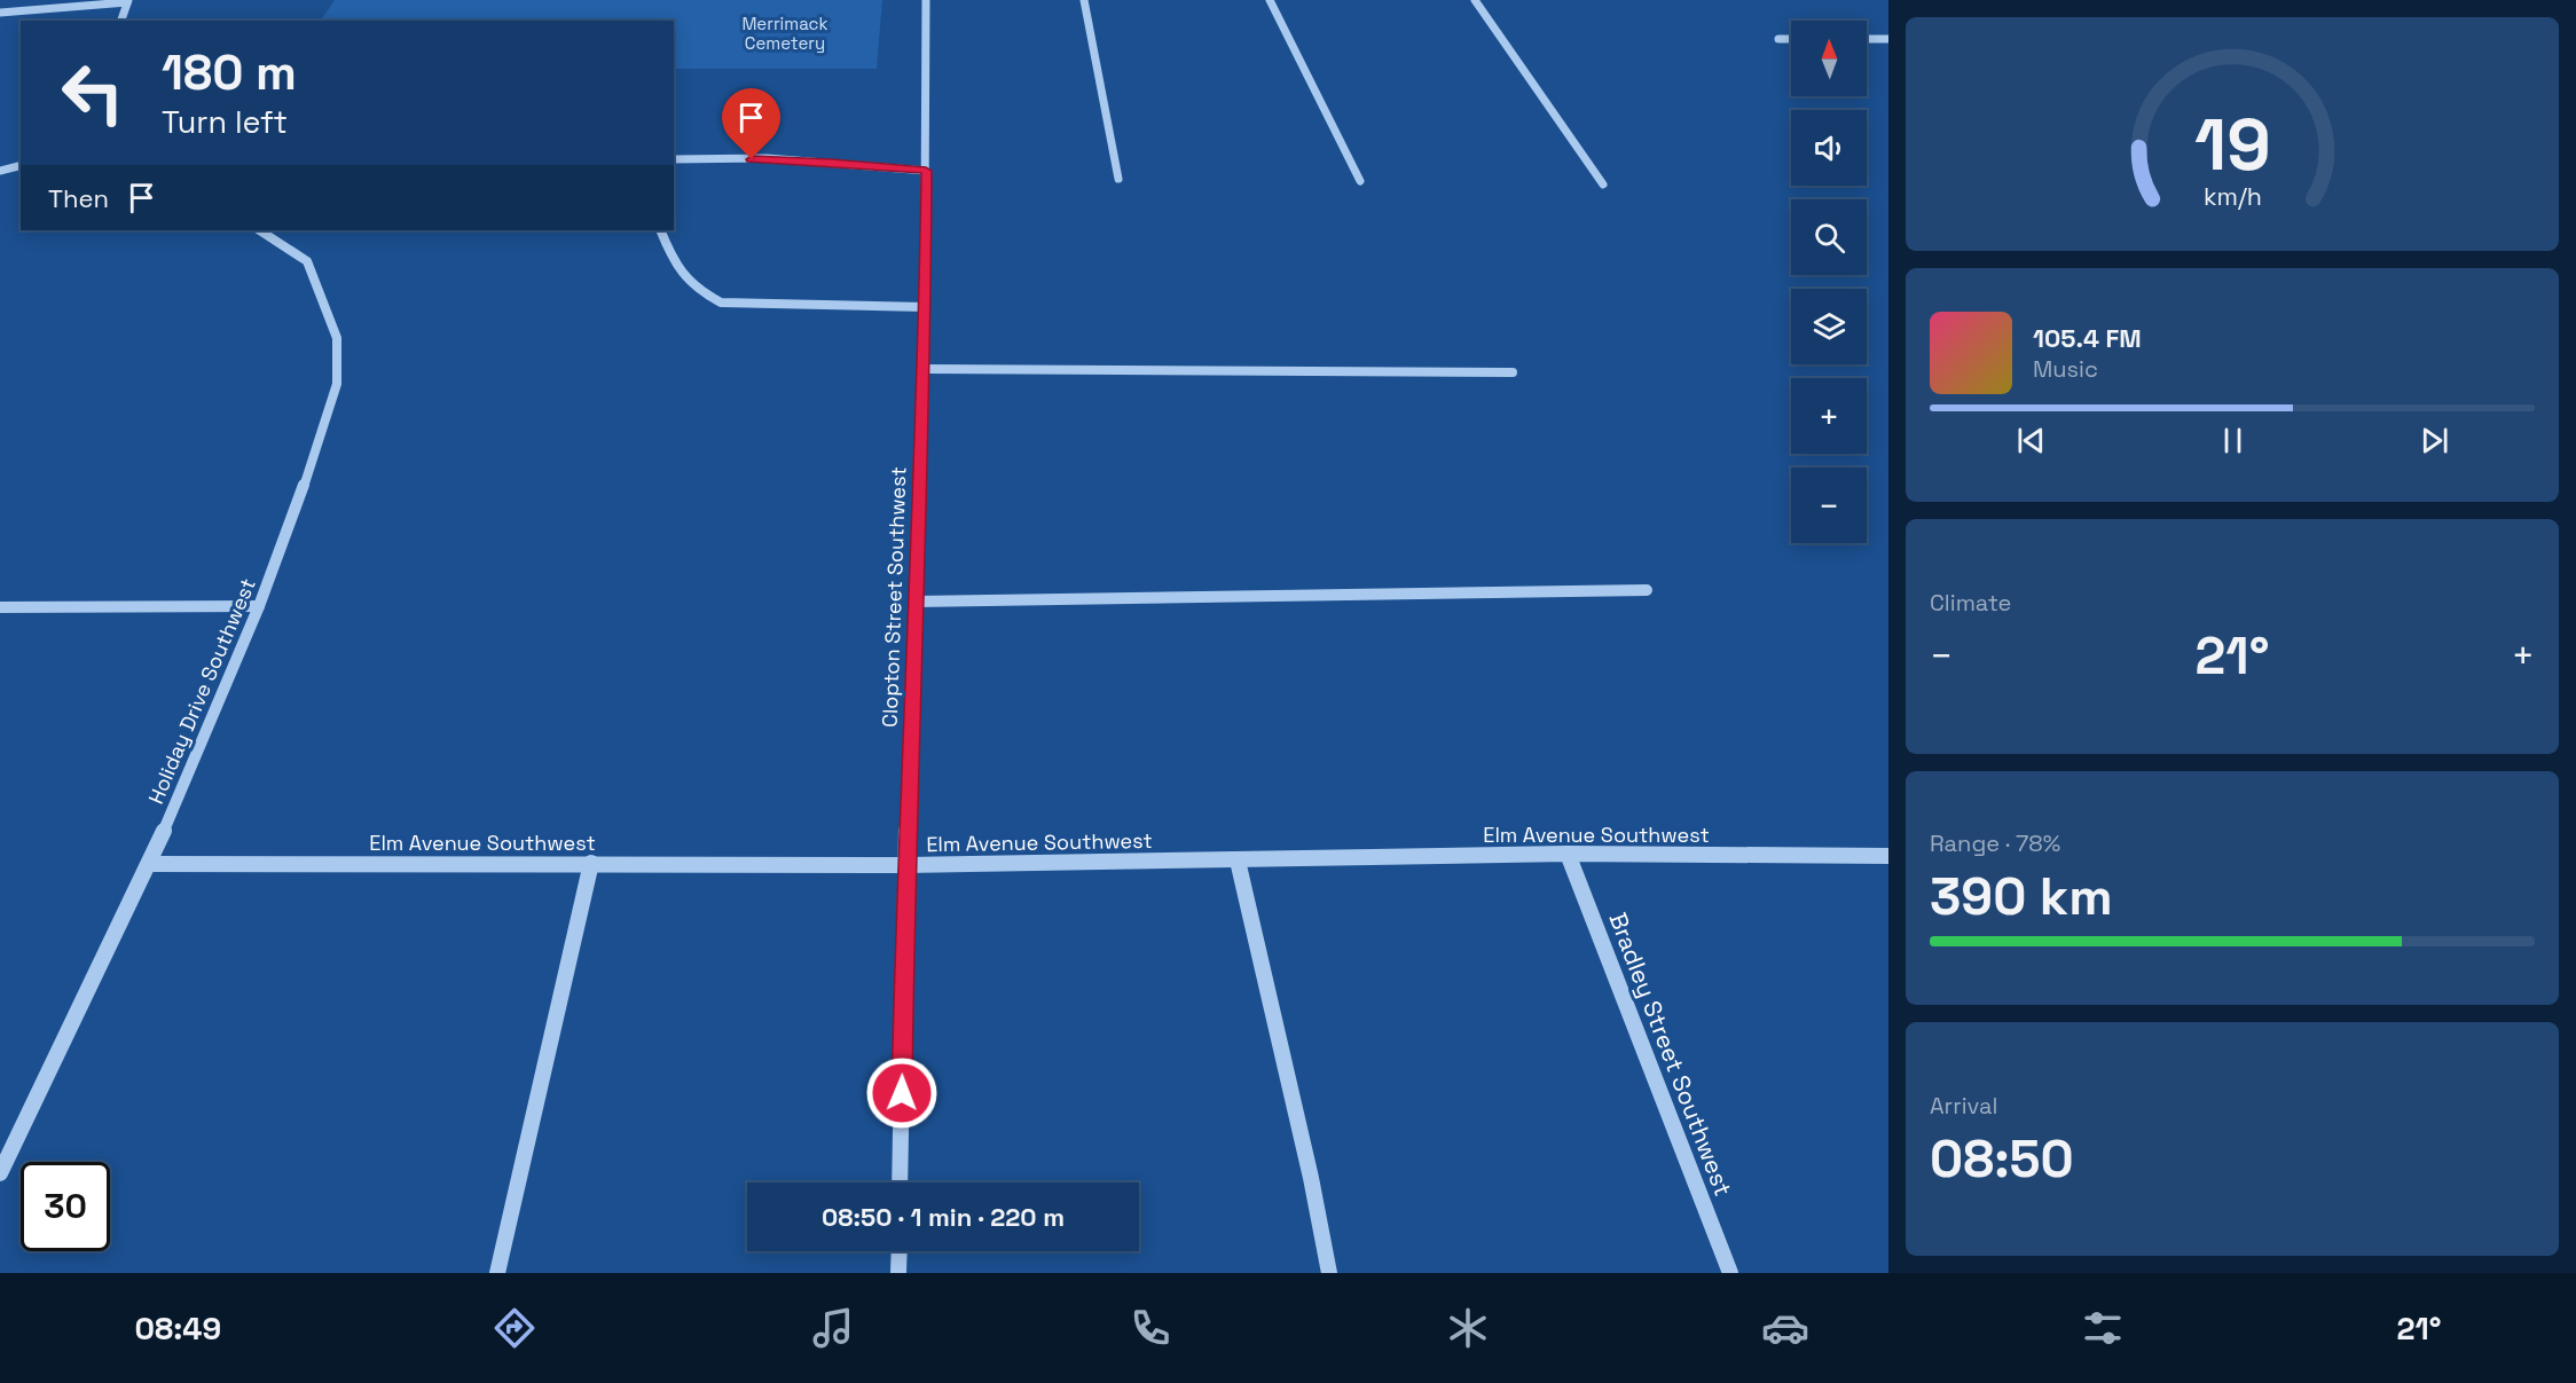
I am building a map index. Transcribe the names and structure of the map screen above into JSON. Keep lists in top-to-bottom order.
{
  "streets": {
    "street": [
      "Clopton Street Southwest",
      "Holiday Drive Southwest",
      "Elm Avenue Southwest",
      "Bradley Street Southwest"
    ]
  },
  "crossings": [
    ["Clopton Street Southwest", "Elm Avenue Southwest"],
    ["Holiday Drive Southwest", "Elm Avenue Southwest"],
    ["Elm Avenue Southwest", "Bradley Street Southwest"]
  ],
  "parks": ["Merrimack Cemetery"],
  "north": "top",
  "page": {
    "map_buttons": ["+", "−"],
    "turn": ["180 m", "Turn left"],
    "then": "Then",
    "song": ["105.4 FM", "Music"],
    "tile": [
      "Climate",
      ["Range · 78%", "390 km"],
      ["Arrival", "08:50"]
    ],
    "heat": ["−", "21°", "+"],
    "limit": "30",
    "trip": "08:50 · 1 min · 220 m",
    "tabs": ["08:49", "21°"],
    "gauge": ["19", "km/h"]
  }
}
